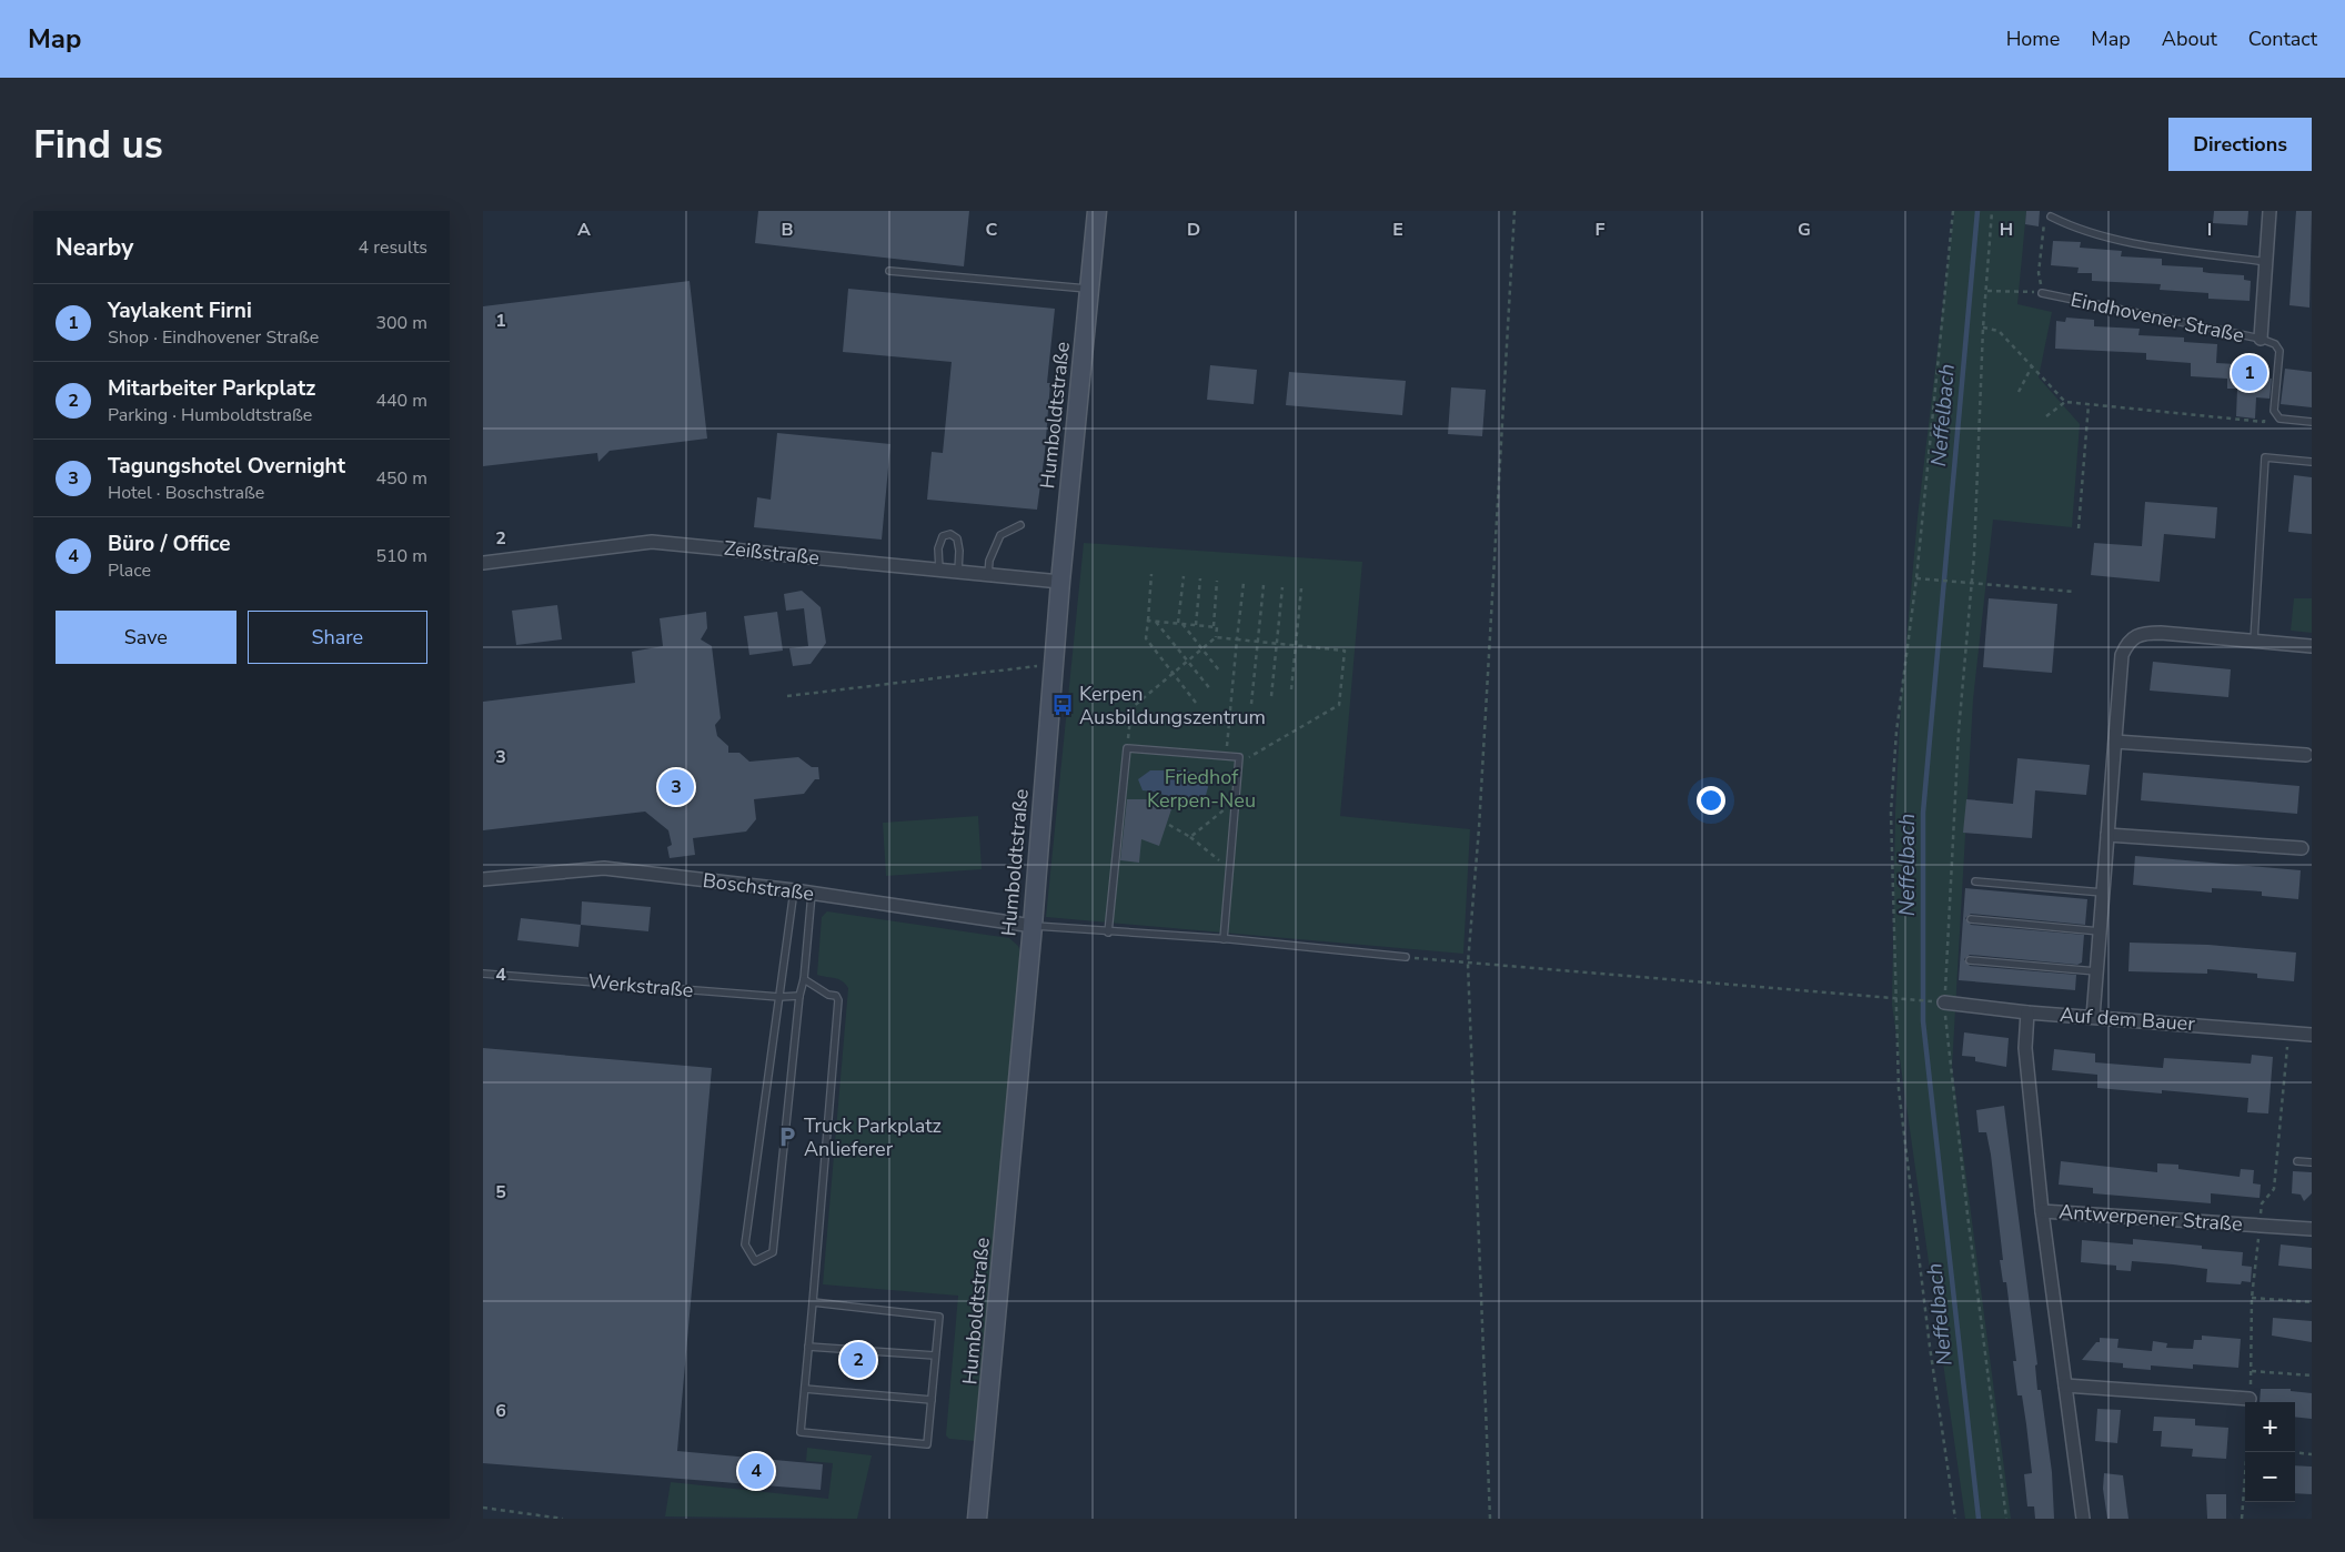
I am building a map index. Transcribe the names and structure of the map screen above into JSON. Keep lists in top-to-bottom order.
{
  "streets": {
    "street": [
      "Eindhovener Straße",
      "Humboldtstraße",
      "Zeißstraße",
      "Boschstraße",
      "Auf dem Bauer",
      "Antwerpener Straße"
    ],
    "lane": ["Werkstraße"]
  },
  "crossings": [
    ["Humboldtstraße", "Zeißstraße"],
    ["Humboldtstraße", "Boschstraße"],
    ["Auf dem Bauer", "Antwerpener Straße"]
  ],
  "water": ["Neffelbach"],
  "parks": ["Friedhof Kerpen-Neu"],
  "places": {
    "bus stop": ["Kerpen Ausbildungszentrum"],
    "parking": ["Truck Parkplatz Anlieferer"]
  },
  "page": {
    "header": "Map",
    "nav": [
      "Home",
      "Map",
      "About",
      "Contact"
    ],
    "buttons": [
      "Directions",
      ["Save", "Share"]
    ],
    "title": "Find us",
    "heading": ["Nearby", "4 results"],
    "list": [
      {
        "mark": "1",
        "name": "Yaylakent Firni",
        "note": "Shop · Eindhovener Straße",
        "value": "300 m"
      },
      {
        "mark": "2",
        "name": "Mitarbeiter Parkplatz",
        "note": "Parking · Humboldtstraße",
        "value": "440 m"
      },
      {
        "mark": "3",
        "name": "Tagungshotel Overnight",
        "note": "Hotel · Boschstraße",
        "value": "450 m"
      },
      {
        "mark": "4",
        "name": "Büro / Office",
        "note": "Place",
        "value": "510 m"
      }
    ],
    "pins": [
      "1",
      "3",
      "2",
      "4"
    ],
    "map_buttons": ["+", "−"]
  },
  "grid": {
    "columns": [
      "A",
      "B",
      "C",
      "D",
      "E",
      "F",
      "G",
      "H",
      "I"
    ],
    "rows": [
      "1",
      "2",
      "3",
      "4",
      "5",
      "6"
    ]
  }
}
